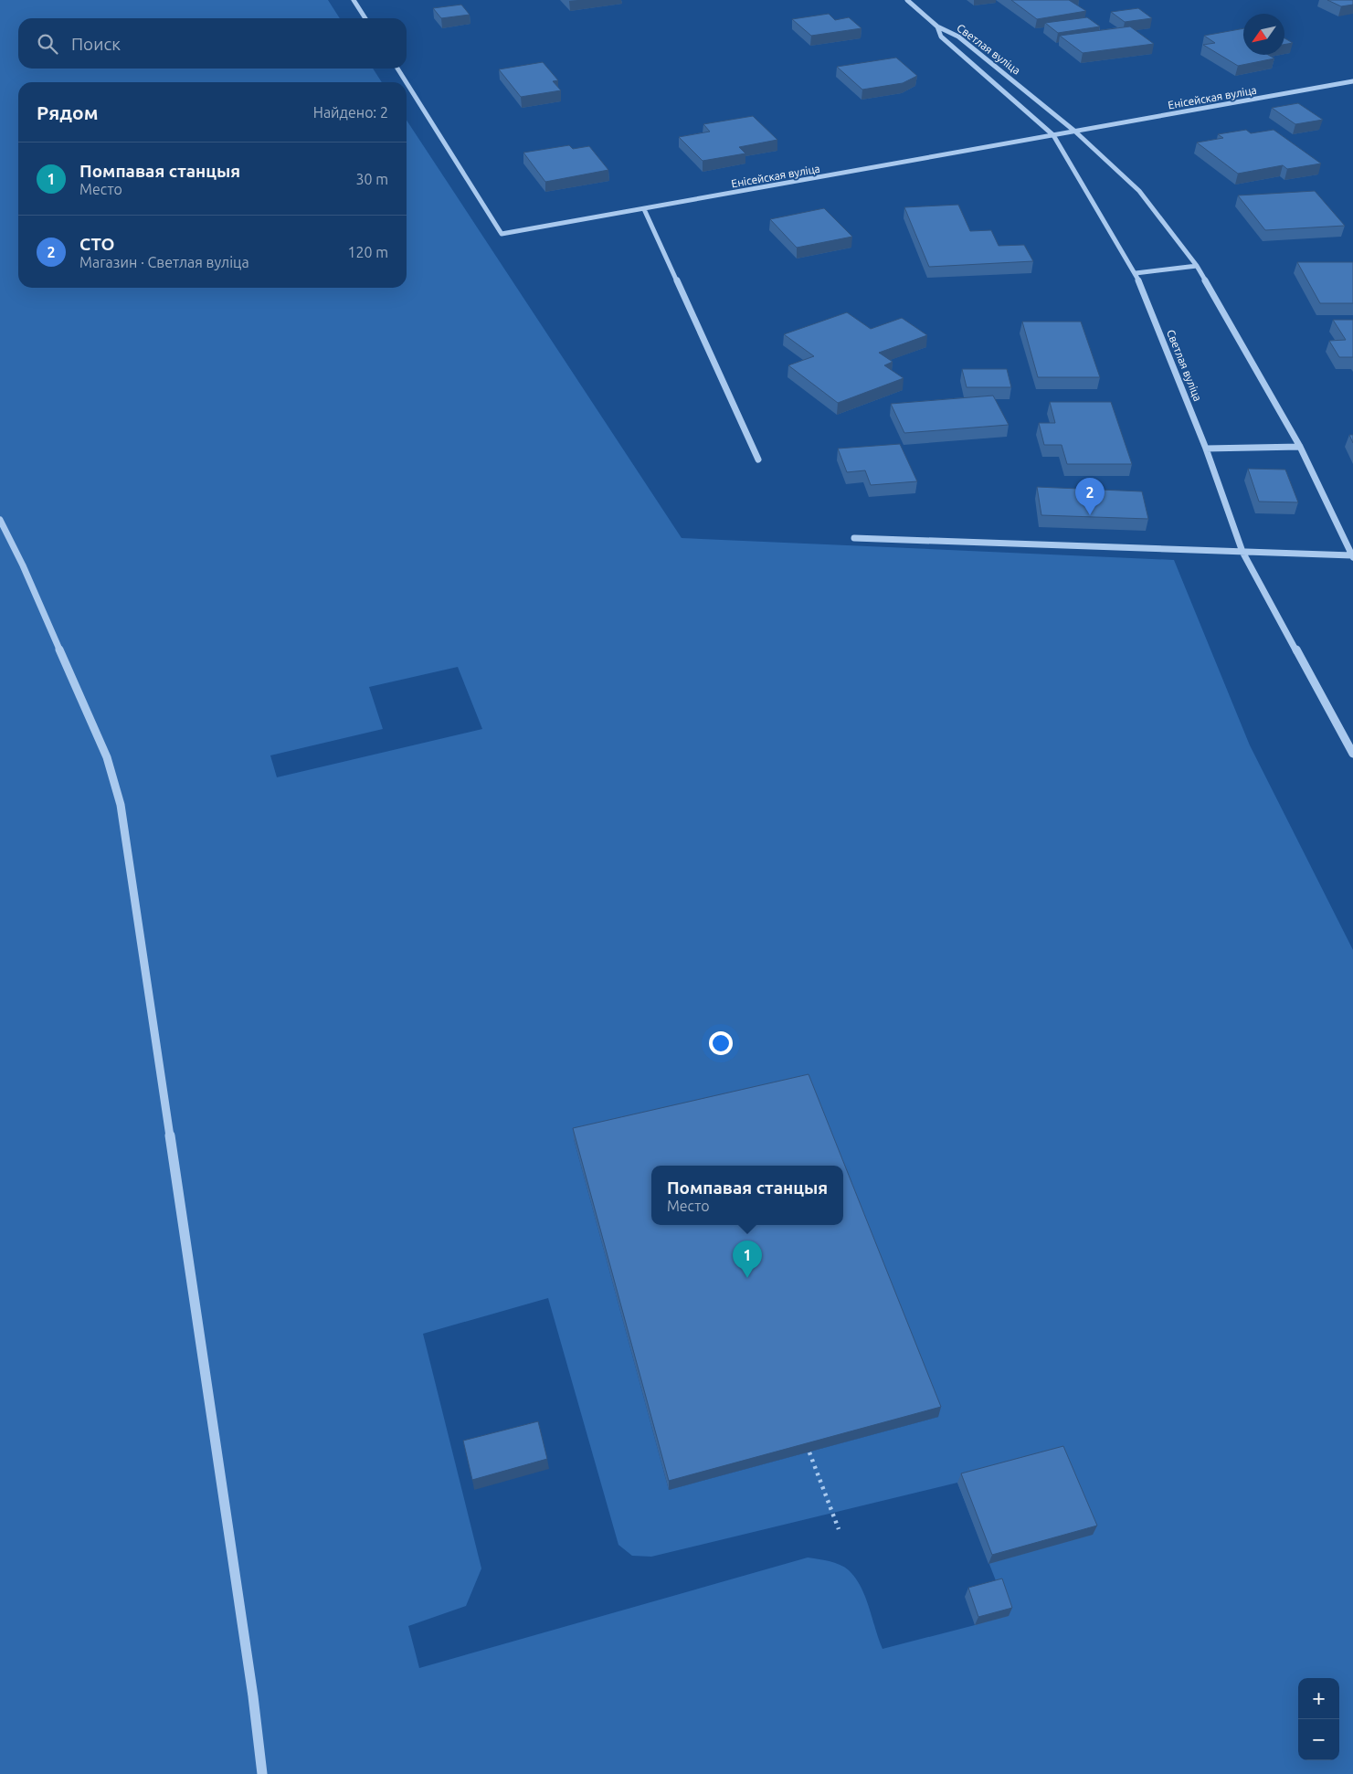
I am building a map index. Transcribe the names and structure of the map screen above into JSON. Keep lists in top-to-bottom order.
{
  "streets": {
    "street": ["Светлая вуліца", "Енісейская вуліца"]
  },
  "crossings": [
    ["Светлая вуліца", "Енісейская вуліца"]
  ],
  "north": "bottom left",
  "page": {
    "search": "Поиск",
    "heading": ["Рядом", "Найдено: 2"],
    "list": [
      {
        "mark": "1",
        "name": "Помпавая станцыя",
        "note": "Место",
        "value": "30 m"
      },
      {
        "mark": "2",
        "name": "СТО",
        "note": "Магазин · Светлая вуліца",
        "value": "120 m"
      }
    ],
    "pins": ["2", "1"],
    "popup": ["Помпавая станцыя", "Место"],
    "map_buttons": ["+", "−"]
  }
}
